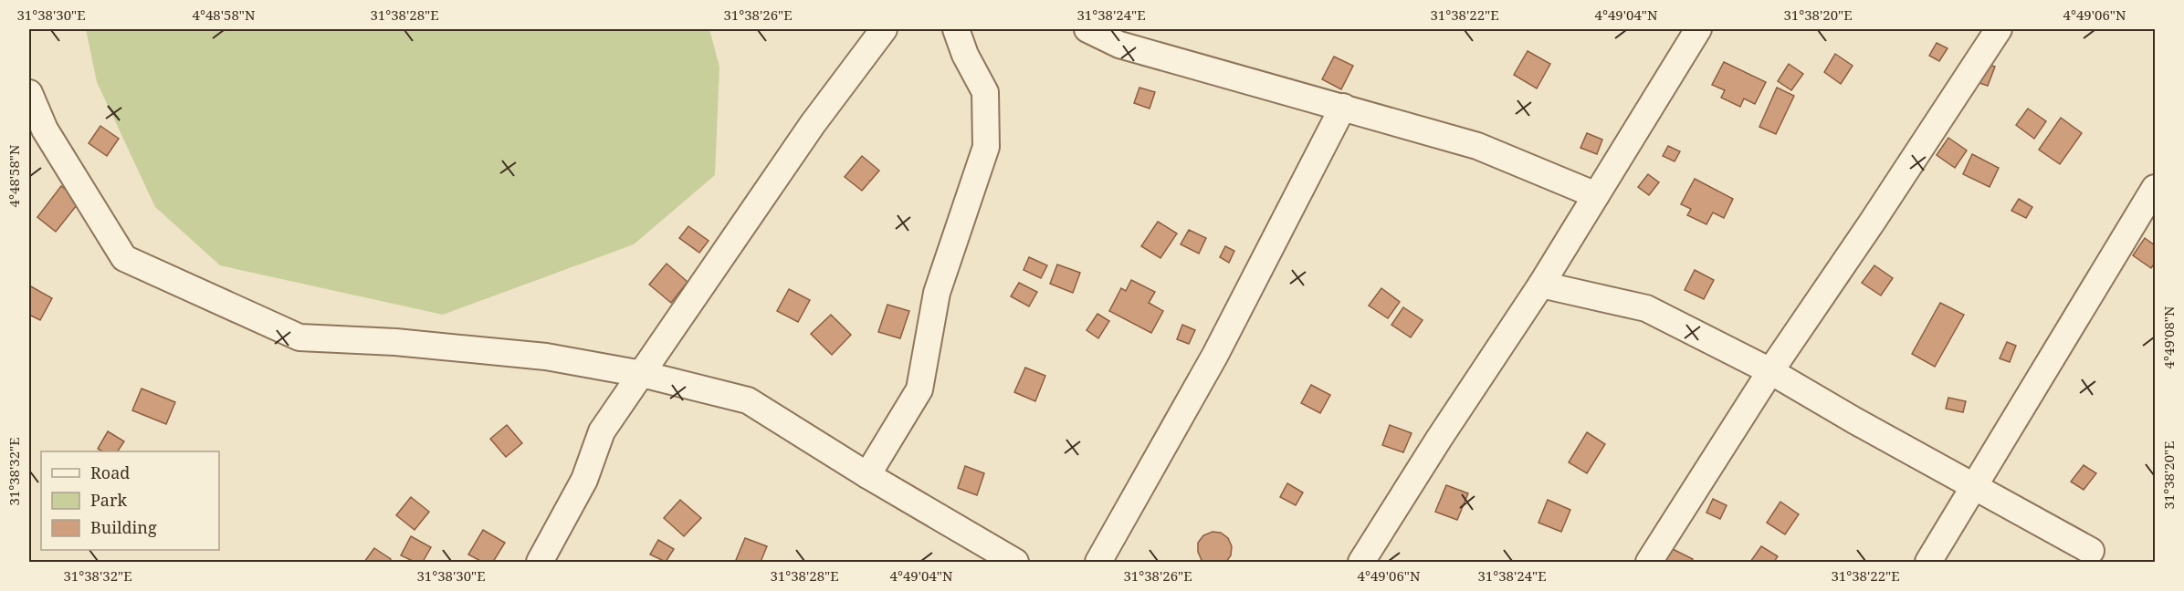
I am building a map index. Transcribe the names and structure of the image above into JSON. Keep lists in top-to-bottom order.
{
  "legend": ["Road", "Park", "Building"],
  "coordinates": [
    "31°38'30\"E",
    "4°48'58\"N",
    "31°38'28\"E",
    "31°38'26\"E",
    "31°38'24\"E",
    "31°38'22\"E",
    "4°49'04\"N",
    "31°38'20\"E",
    "4°49'06\"N",
    "4°49'08\"N",
    "31°38'32\"E"
  ]
}
